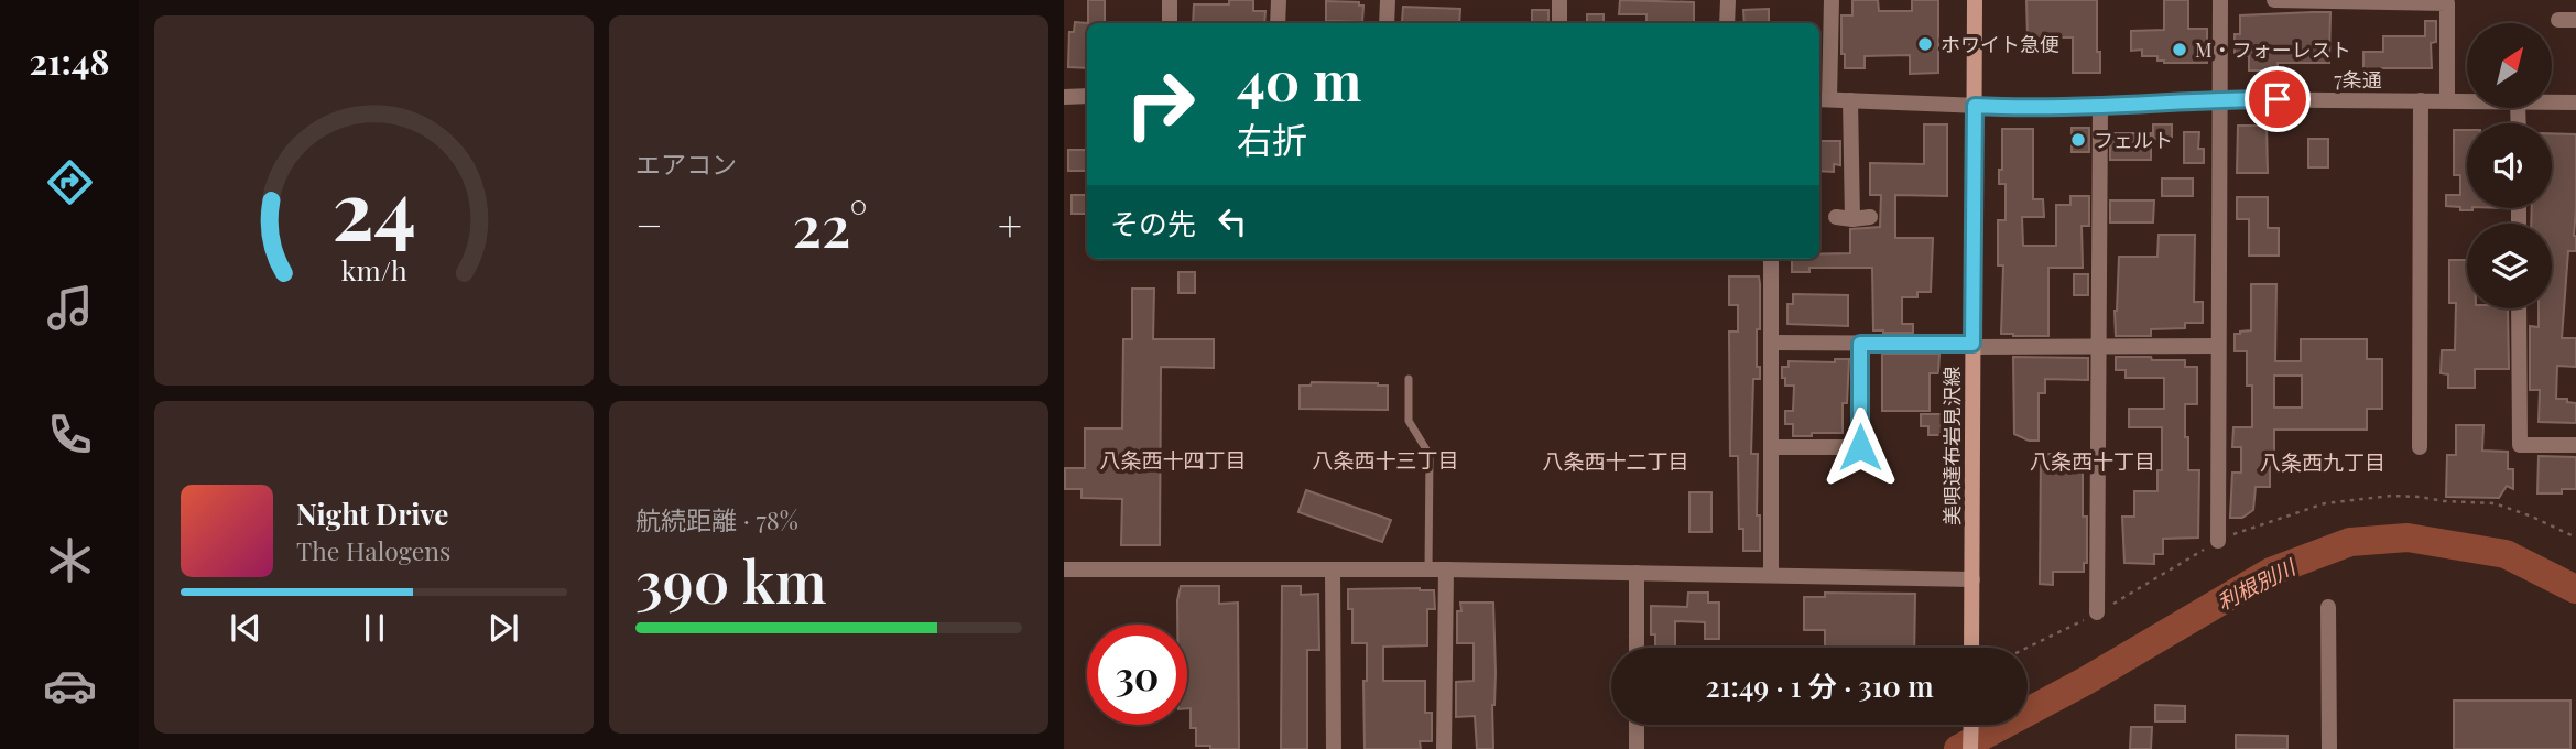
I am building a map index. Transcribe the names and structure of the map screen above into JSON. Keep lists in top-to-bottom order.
{
  "streets": {
    "main road": ["美唄達布岩見沢線"],
    "street": ["7条通"]
  },
  "crossings": [
    ["7条通", "美唄達布岩見沢線"]
  ],
  "districts": [
    "八条西十四丁目",
    "八条西十三丁目",
    "八条西十二丁目",
    "八条西十丁目",
    "八条西九丁目"
  ],
  "water": ["利根別川"],
  "places": ["ホワイト急便", "M・フォーレスト", "フェルト"],
  "north": "top right",
  "page": {
    "tabs": "21:48",
    "tile": [
      "エアコン",
      ["航続距離 · 78%", "390 km"]
    ],
    "turn": ["40 m", "右折"],
    "then": "その先",
    "heat": ["−", "22°", "+"],
    "song": ["Night Drive", "The Halogens"],
    "limit": "30",
    "trip": "21:49 · 1 分 · 310 m",
    "gauge": ["24", "km/h"]
  }
}
